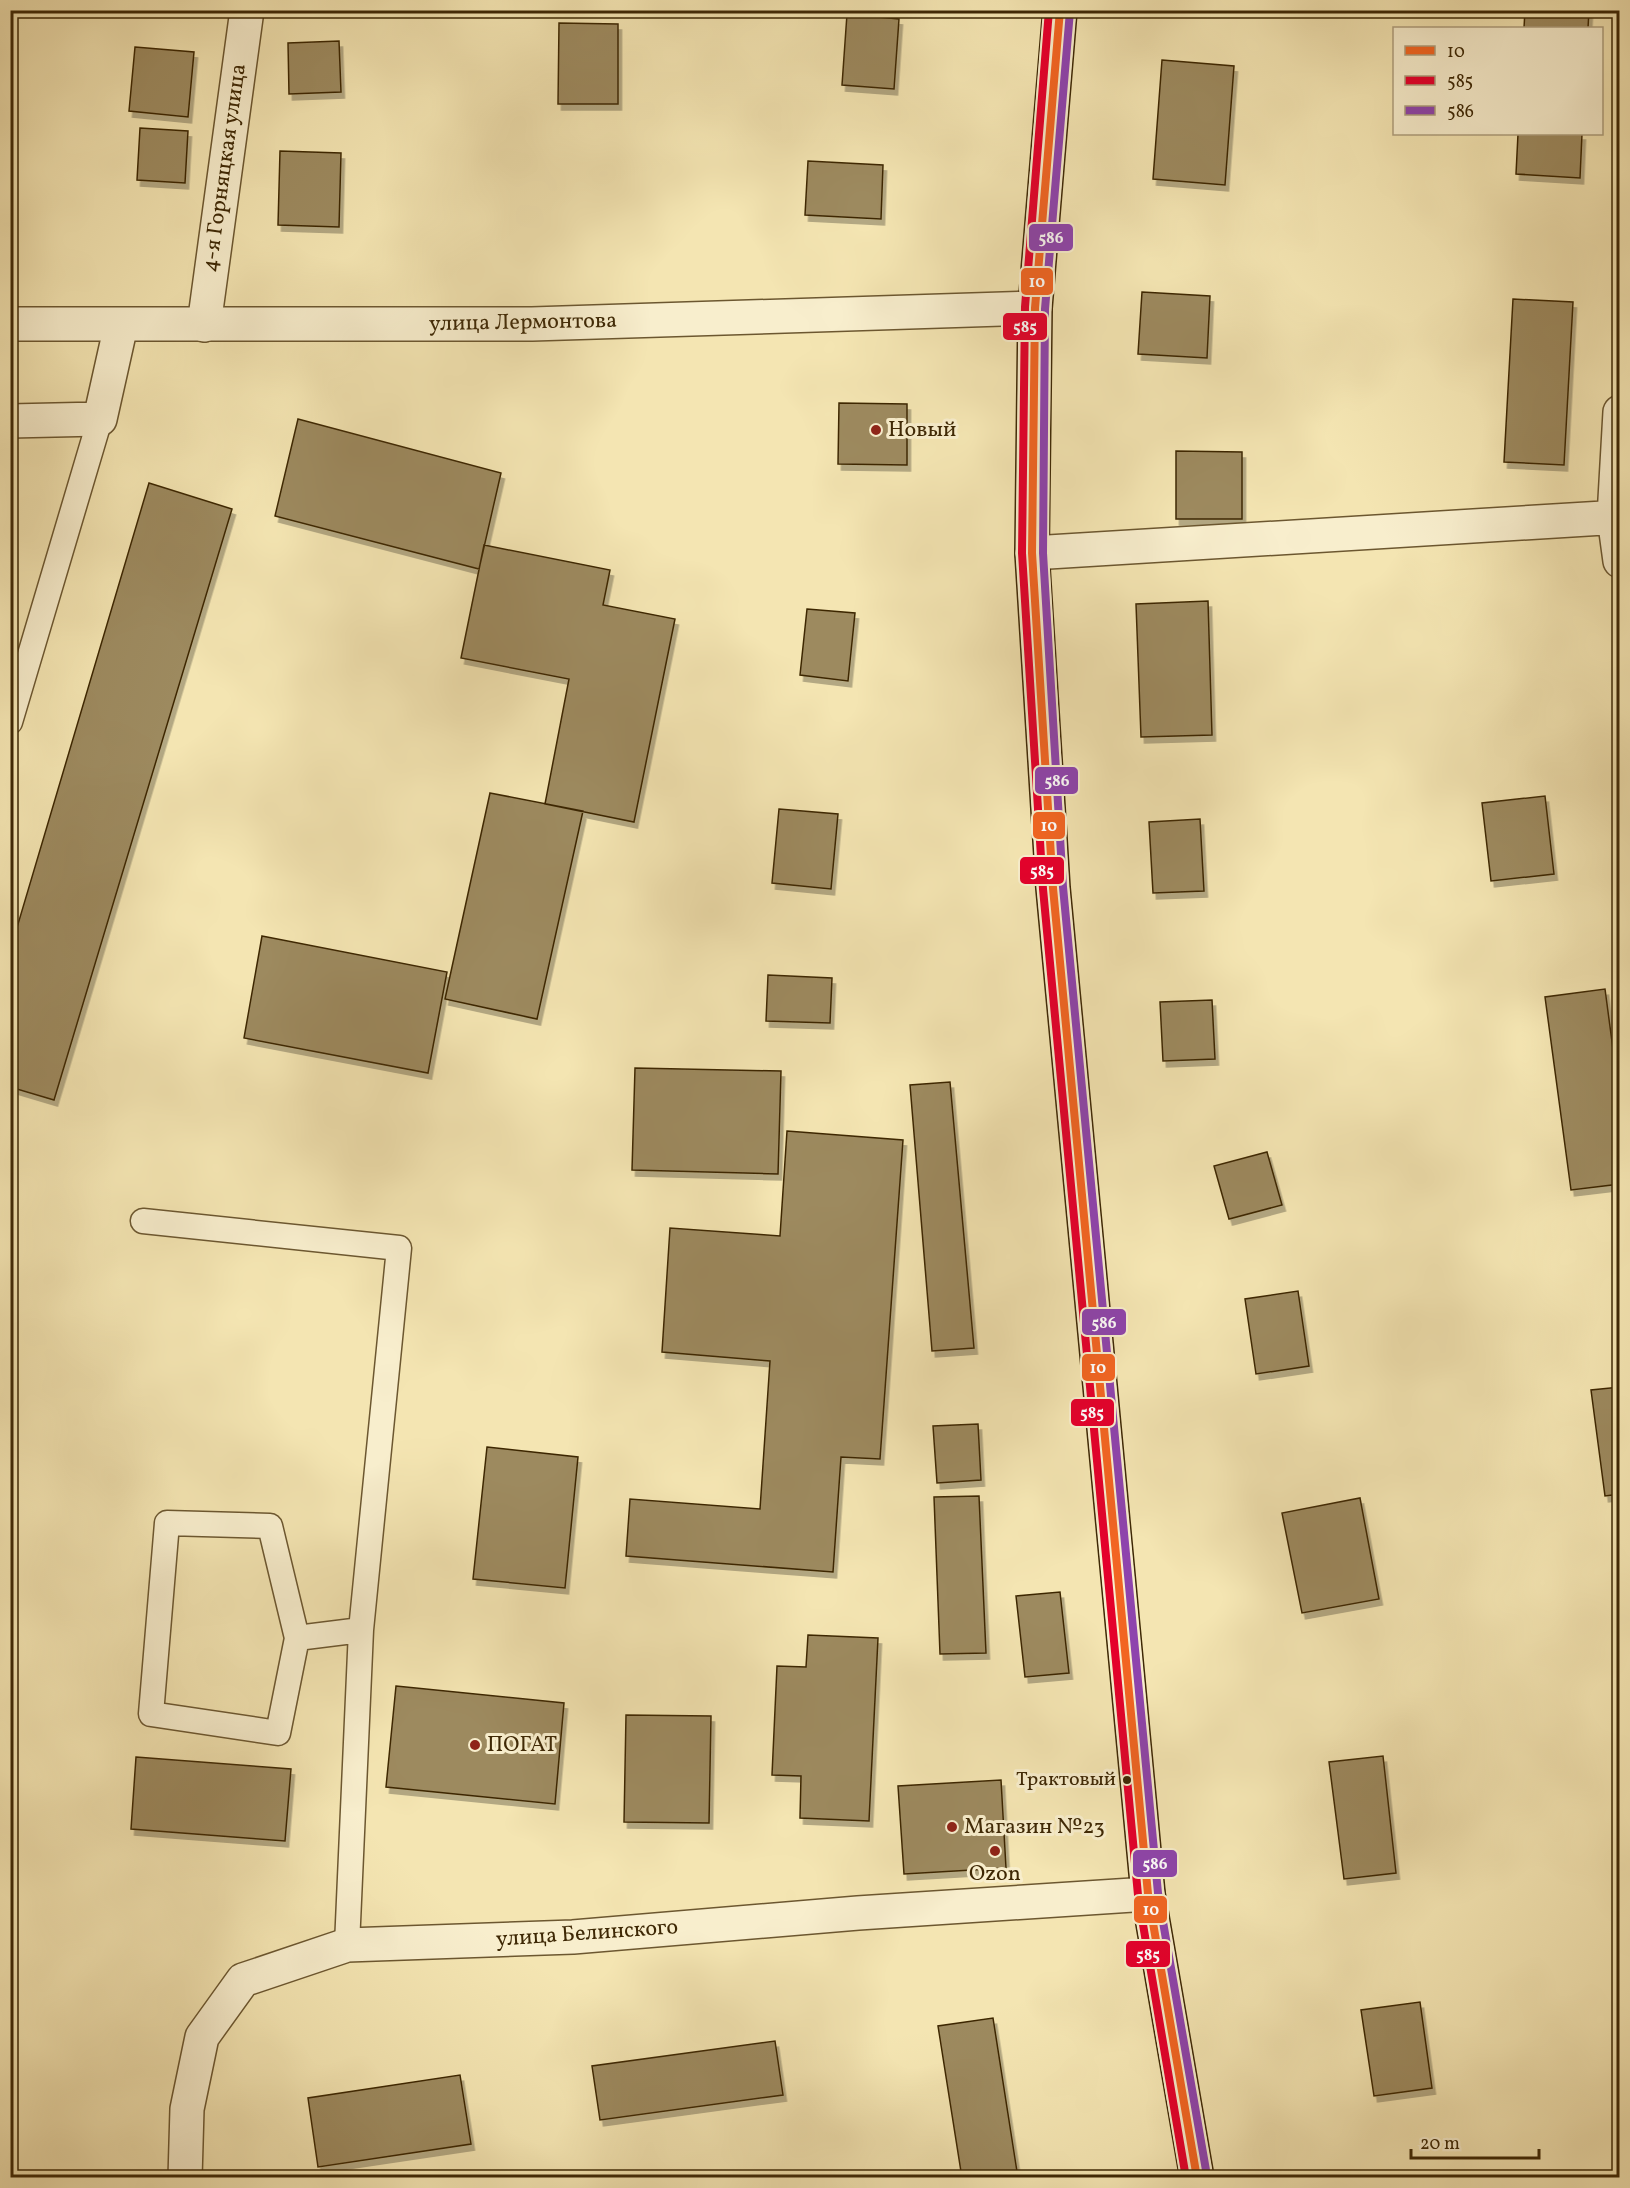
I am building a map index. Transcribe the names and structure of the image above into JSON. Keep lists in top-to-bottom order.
{
  "streets": {
    "street": ["4-я Горняцкая улица", "улица Лермонтова", "улица Белинского"]
  },
  "crossings": [
    ["4-я Горняцкая улица", "улица Лермонтова"]
  ],
  "places": [
    "Новый",
    "ПОГАТ",
    "Трактовый",
    "Магазин №23",
    "Ozon"
  ],
  "lines": ["transit line 10", "transit line 585", "transit line 586"],
  "legend": ["10", "585", "586"],
  "scale_bar": "20 m"
}
